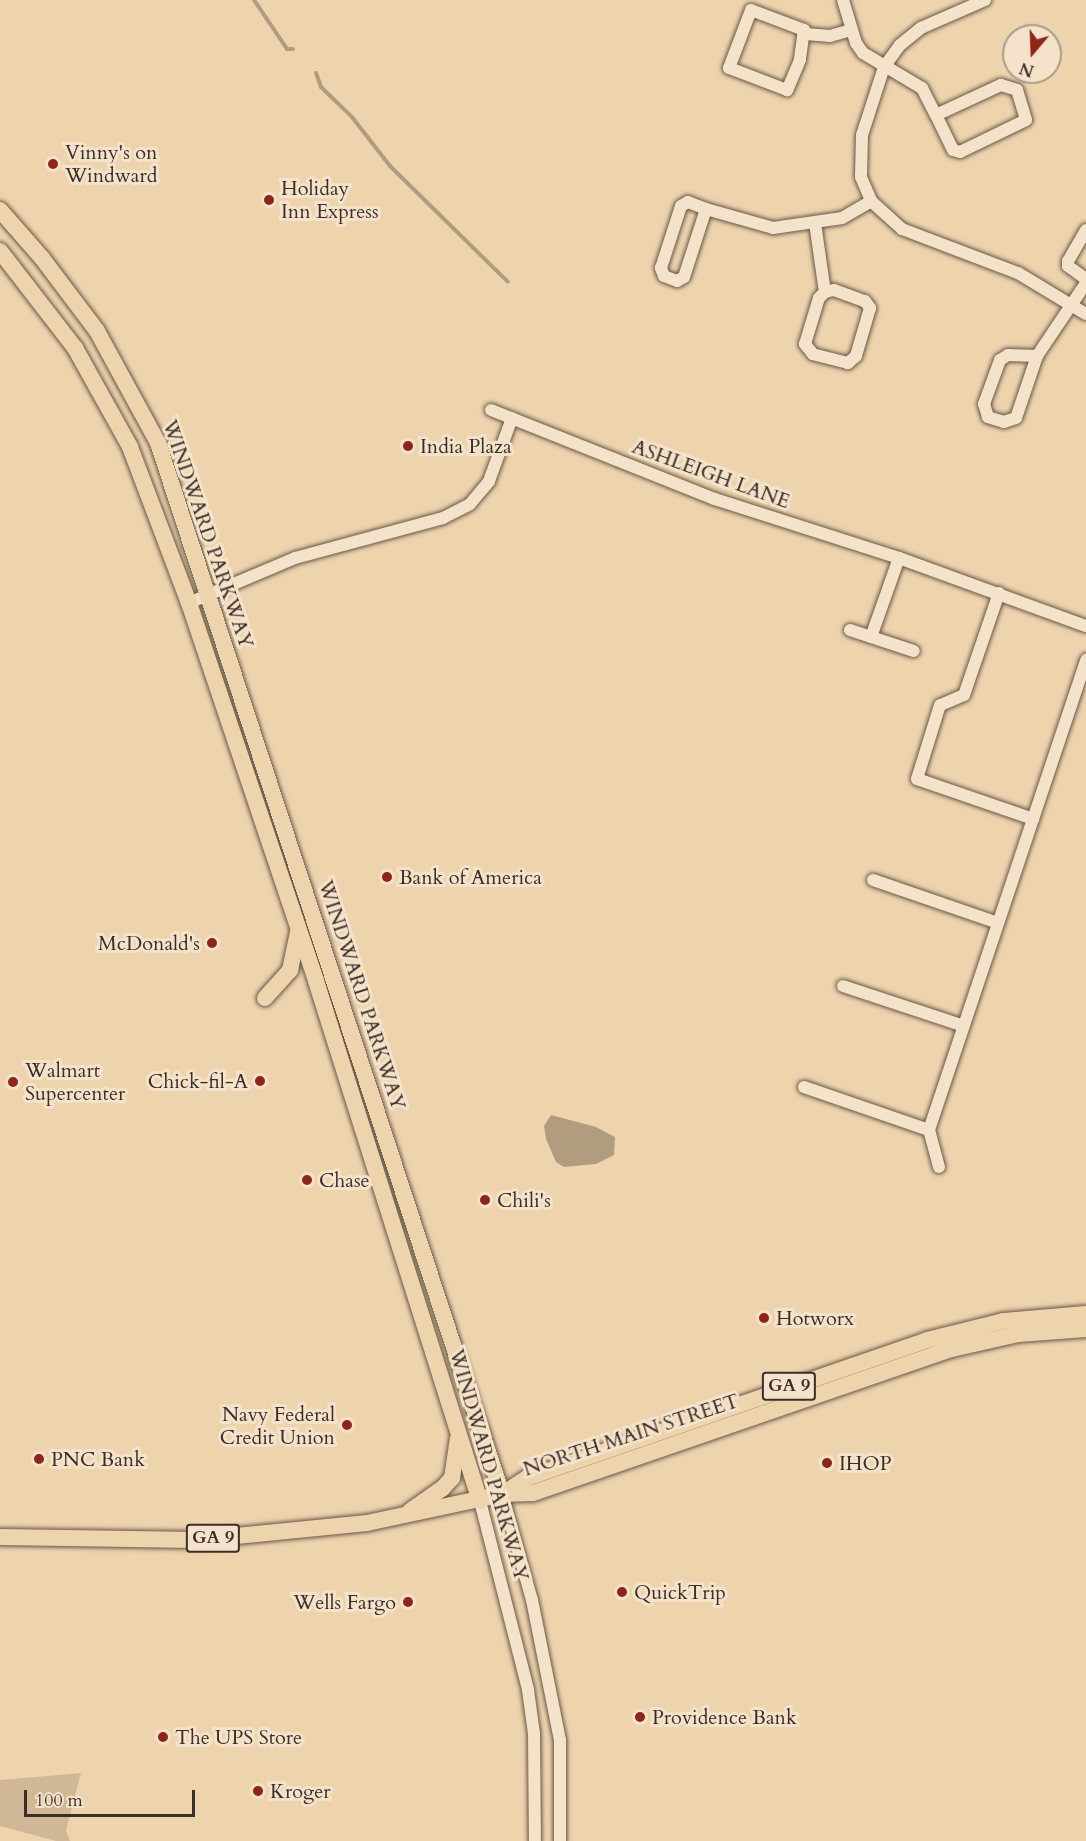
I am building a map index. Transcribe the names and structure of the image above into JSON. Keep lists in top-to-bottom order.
{
  "streets": {
    "main road": ["WINDWARD PARKWAY", "GA 9", "NORTH MAIN STREET"],
    "street": ["ASHLEIGH LANE"]
  },
  "crossings": [
    ["WINDWARD PARKWAY", "GA 9"],
    ["WINDWARD PARKWAY", "NORTH MAIN STREET"],
    ["GA 9", "NORTH MAIN STREET"]
  ],
  "places": [
    "Vinny's on Windward",
    "Holiday Inn Express",
    "India Plaza",
    "Bank of America",
    "McDonald's",
    "Chick-fil-A",
    "Walmart Supercenter",
    "Chase",
    "Chili's",
    "Hotworx",
    "Navy Federal Credit Union",
    "PNC Bank",
    "IHOP",
    "QuickTrip",
    "Wells Fargo",
    "Providence Bank",
    "The UPS Store",
    "Kroger"
  ],
  "scale_bar": "100 m",
  "north": "bottom"
}
